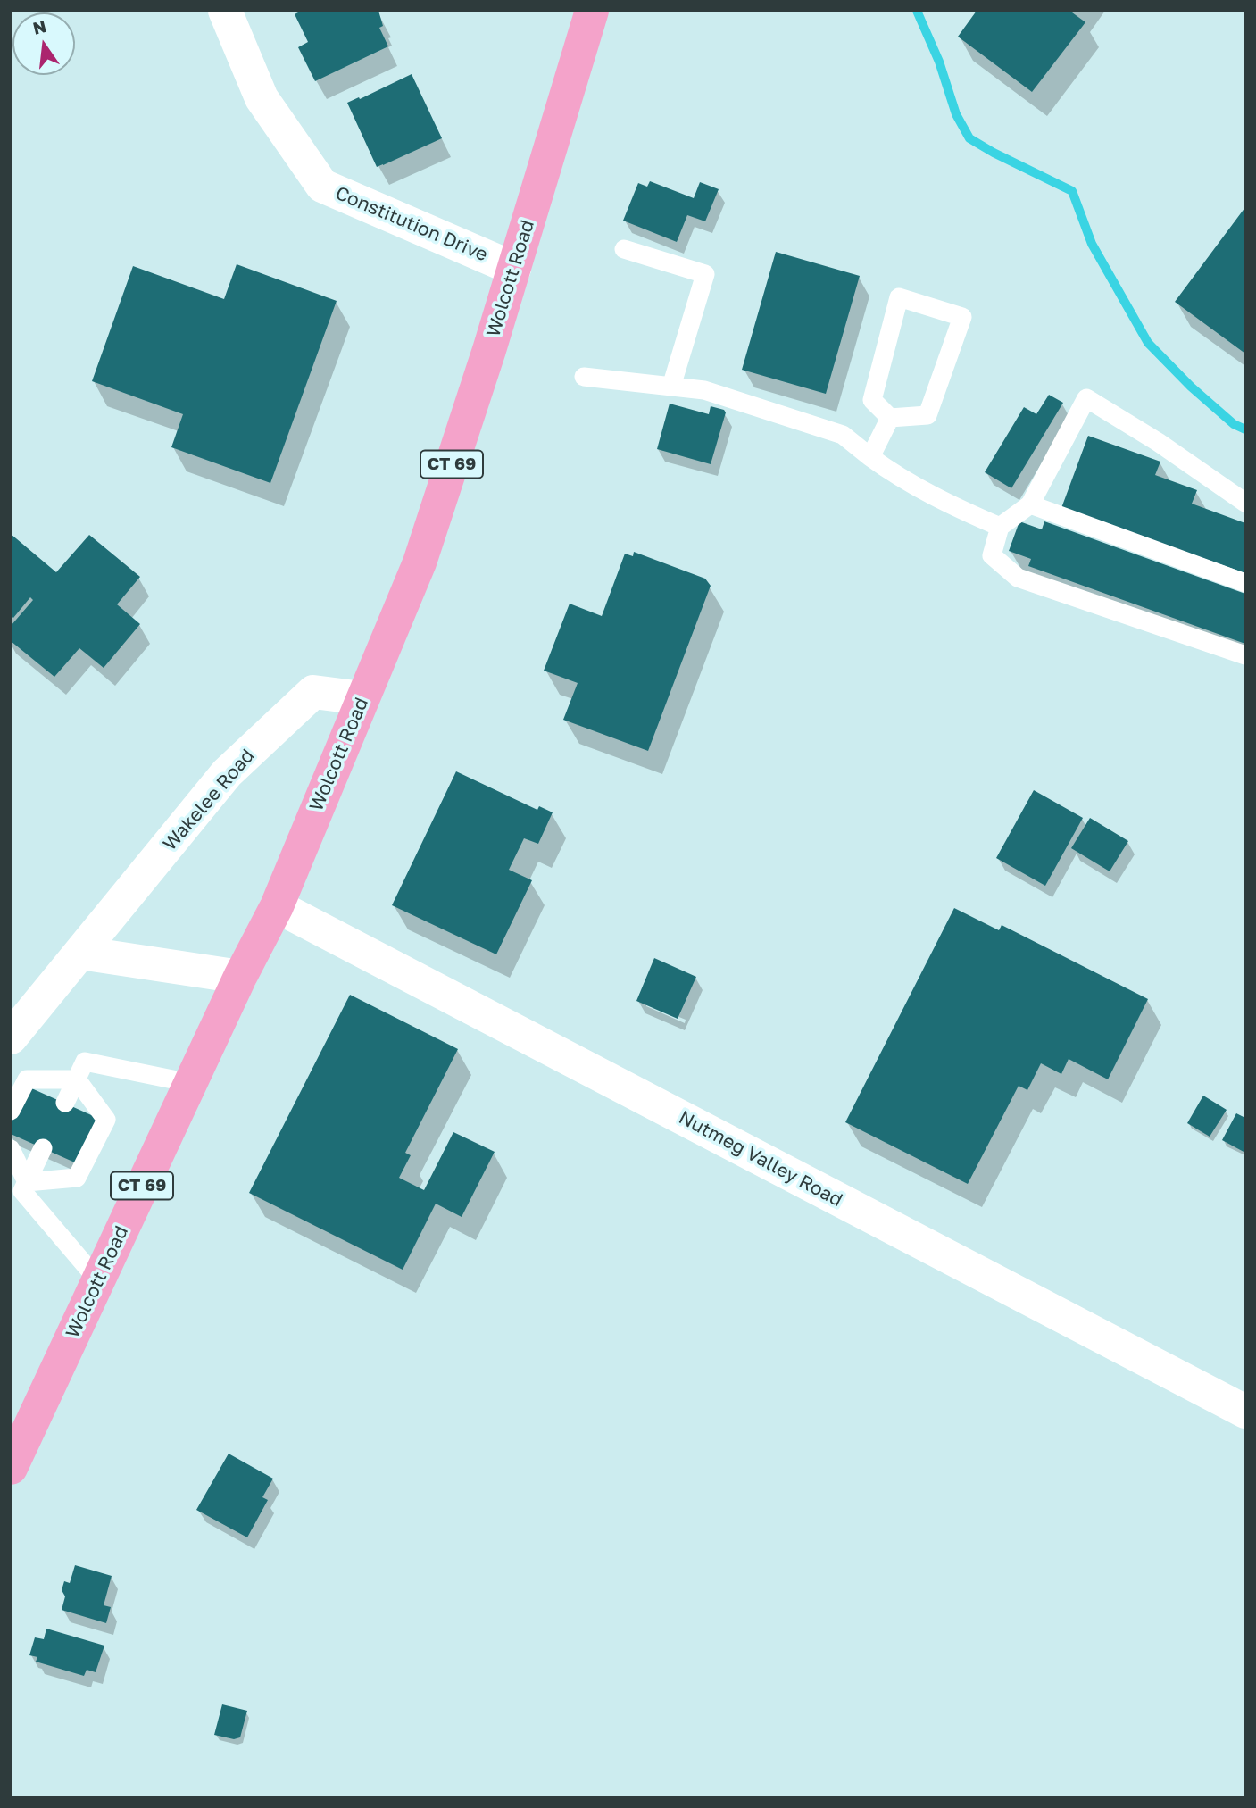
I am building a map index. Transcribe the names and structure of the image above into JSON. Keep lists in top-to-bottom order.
{
  "streets": {
    "main road": ["Wolcott Road", "CT 69"],
    "street": ["Constitution Drive", "Wakelee Road", "Nutmeg Valley Road"]
  },
  "crossings": [
    ["Constitution Drive", "Wolcott Road"],
    ["Wolcott Road", "Wakelee Road"],
    ["Wolcott Road", "Nutmeg Valley Road"]
  ],
  "north": "top"
}
